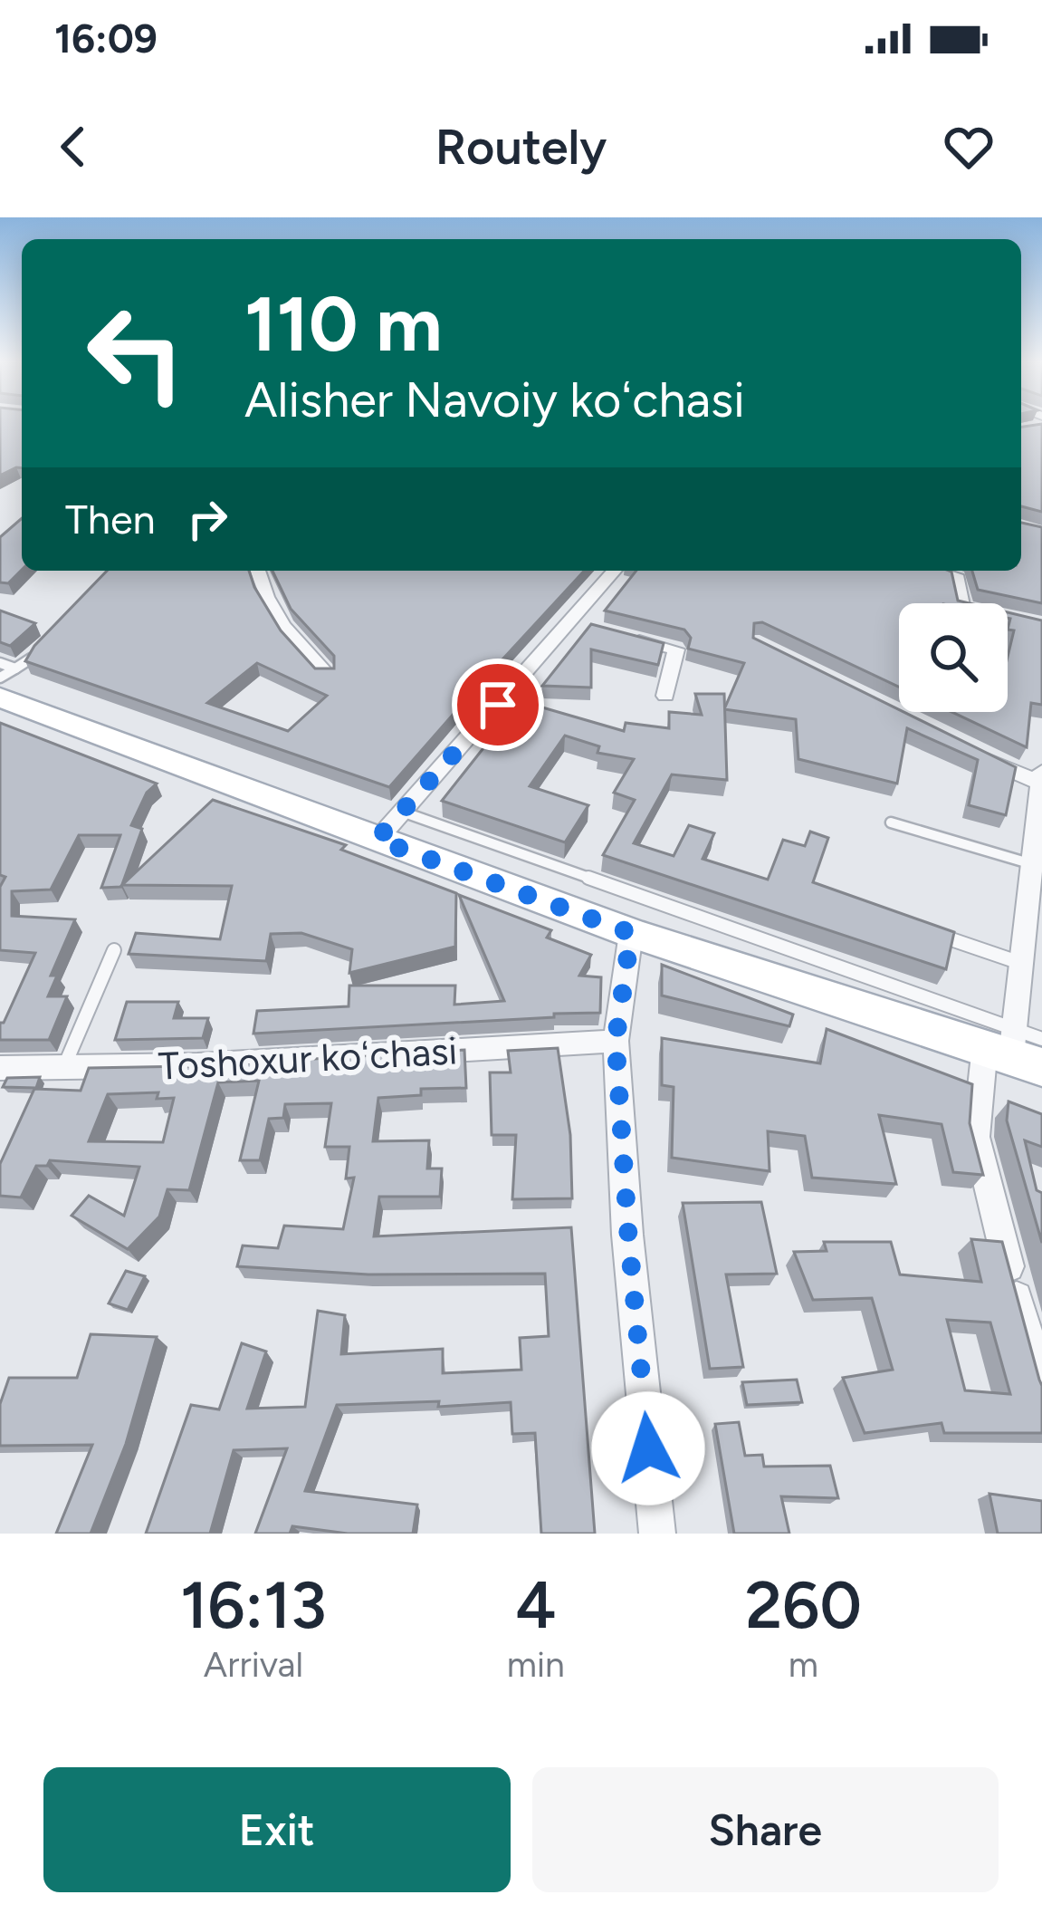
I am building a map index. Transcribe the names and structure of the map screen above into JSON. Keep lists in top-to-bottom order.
{
  "streets": {
    "street": ["Toshoxur koʻchasi"]
  },
  "page": {
    "status": "16:09",
    "header": "Routely",
    "turn": ["110 m", "Alisher Navoiy koʻchasi"],
    "then": "Then",
    "eta": [
      "16:13",
      "Arrival",
      "4",
      "min",
      "260",
      "m"
    ],
    "buttons": ["Exit", "Share"]
  }
}
